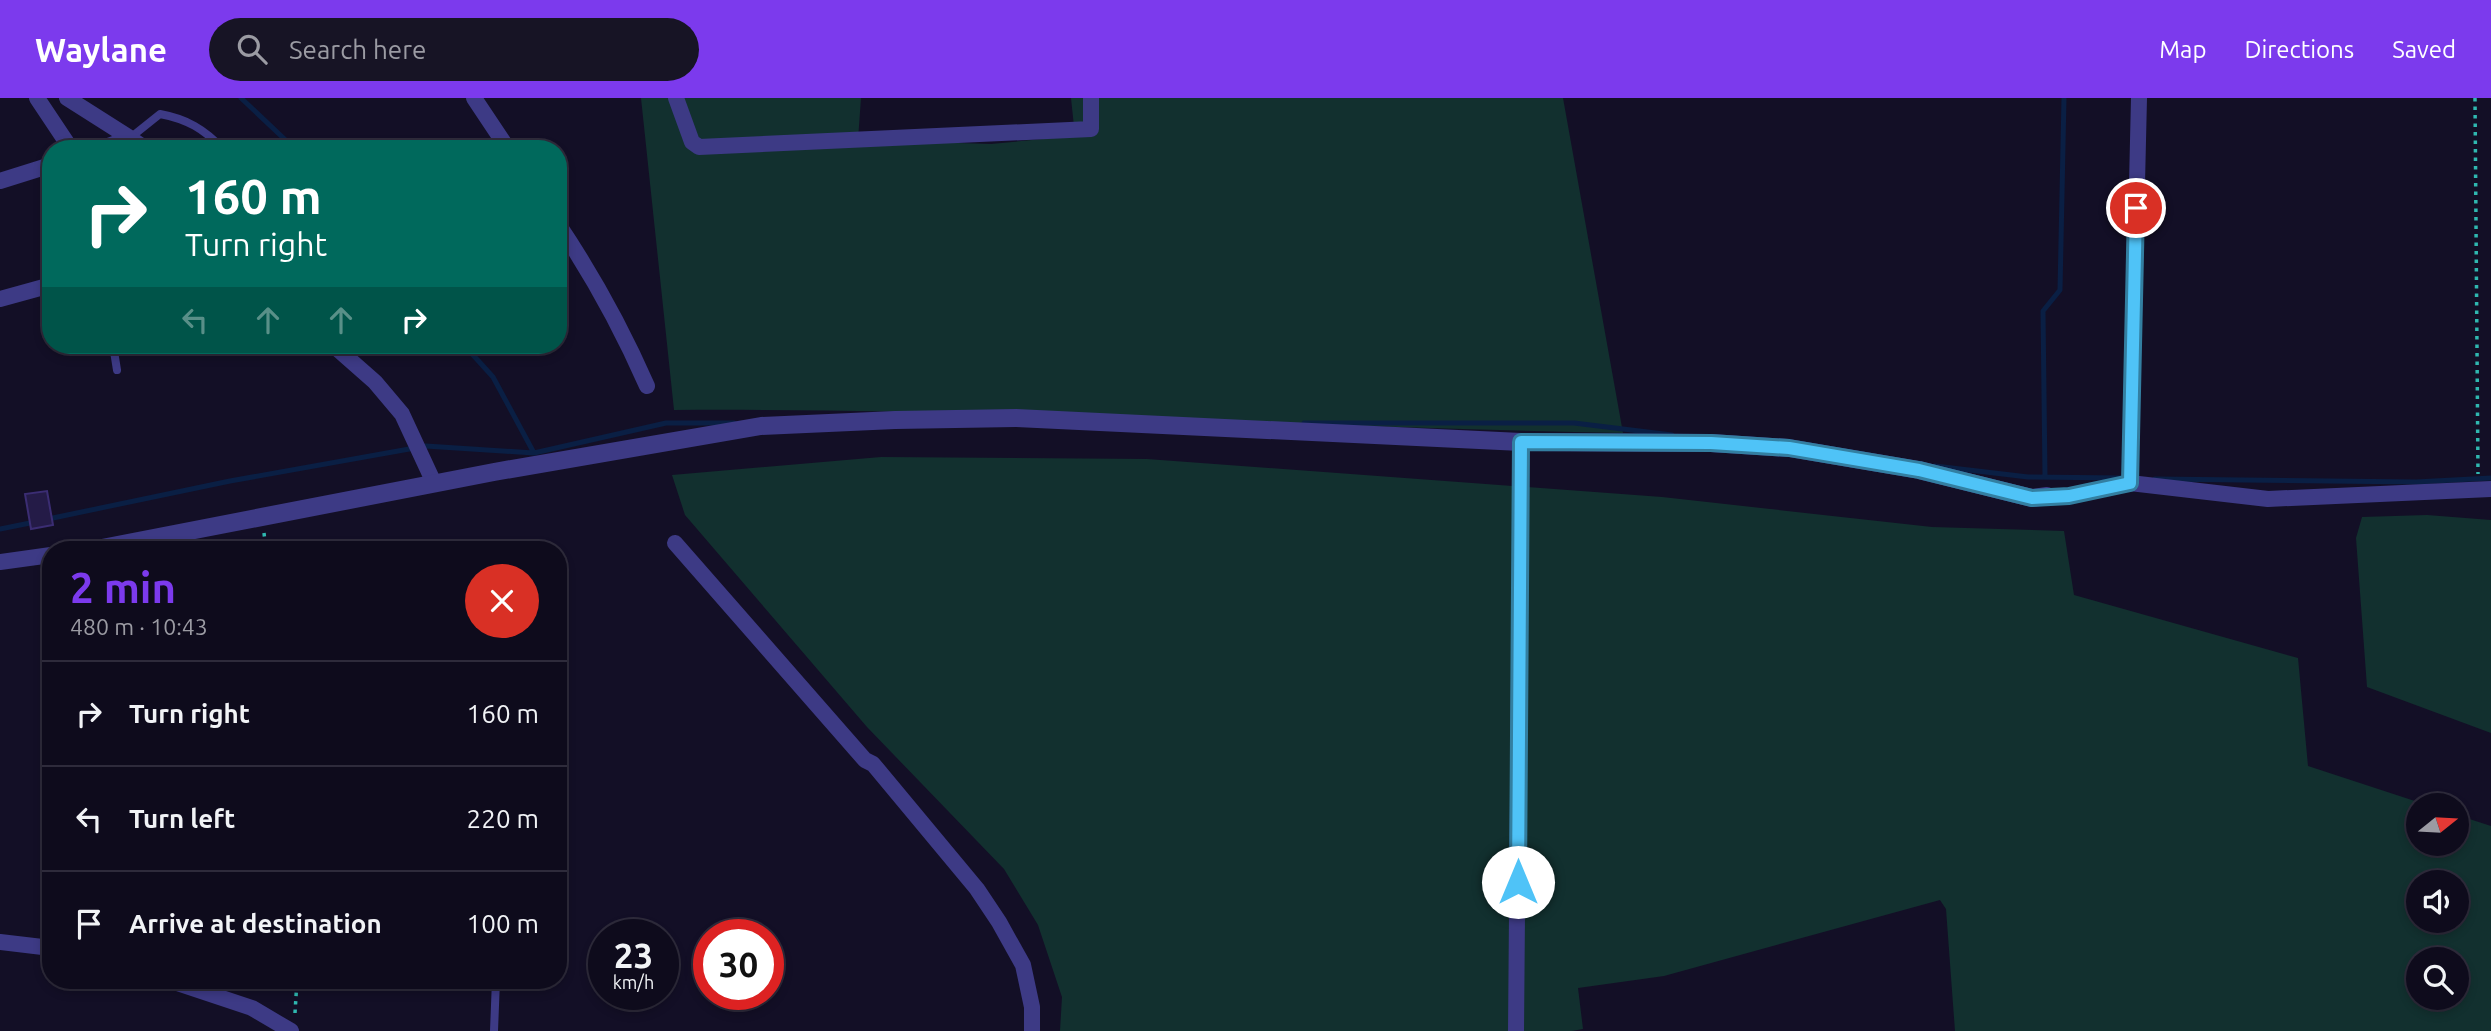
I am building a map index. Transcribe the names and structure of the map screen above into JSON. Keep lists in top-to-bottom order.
{
  "north": "right",
  "page": {
    "header": "Waylane",
    "search": "Search here",
    "nav": ["Map", "Directions", "Saved"],
    "turn": ["160 m", "Turn right"],
    "heading": ["2 min", "480 m · 10:43"],
    "list": [
      {
        "name": "Turn right",
        "value": "160 m"
      },
      {
        "name": "Turn left",
        "value": "220 m"
      },
      {
        "name": "Arrive at destination",
        "value": "100 m"
      }
    ],
    "speed": "23 km/h",
    "limit": "30"
  }
}
